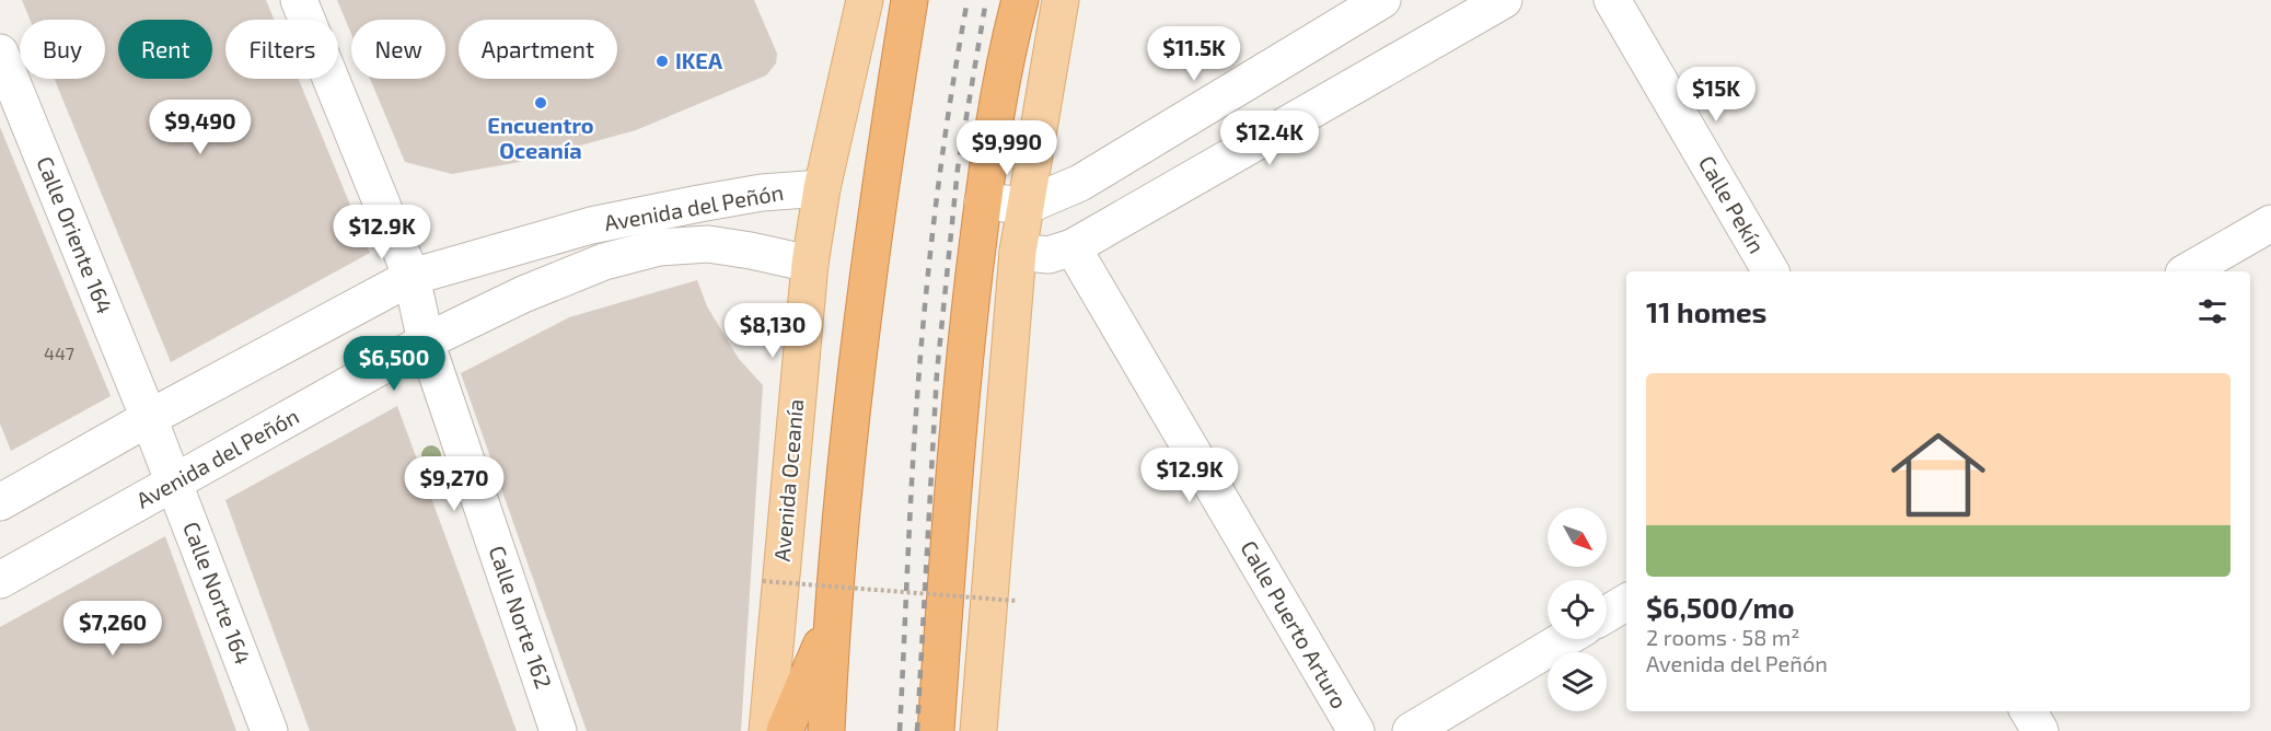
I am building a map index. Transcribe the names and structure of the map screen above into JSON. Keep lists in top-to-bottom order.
{
  "streets": {
    "main road": ["Avenida Oceanía"],
    "street": [
      "Calle Pekín",
      "Avenida del Peñón",
      "Calle Oriente 164",
      "Calle Norte 164",
      "Calle Norte 162",
      "Calle Puerto Arturo"
    ]
  },
  "crossings": [
    ["Avenida del Peñón", "Calle Oriente 164"],
    ["Avenida del Peñón", "Avenida Oceanía"],
    ["Avenida del Peñón", "Calle Norte 164"],
    ["Avenida del Peñón", "Calle Norte 162"],
    ["Calle Oriente 164", "Calle Norte 164"]
  ],
  "places": ["IKEA", "Encuentro Oceanía"],
  "house_numbers": ["447"],
  "north": "bottom right",
  "page": {
    "chip": [
      "Buy",
      "Rent",
      "Filters",
      "New",
      "Apartment"
    ],
    "price": [
      "$11.5K",
      "$15K",
      "$9,490",
      "$12.4K",
      "$9,990",
      "$12.9K",
      "$8,130",
      "$6,500",
      "$12.9K",
      "$9,270",
      "$7,260"
    ],
    "heading": "11 homes",
    "list": [
      {
        "name": "$6,500/mo",
        "note": "2 rooms · 58 m² · Avenida del Peñón"
      }
    ]
  }
}
